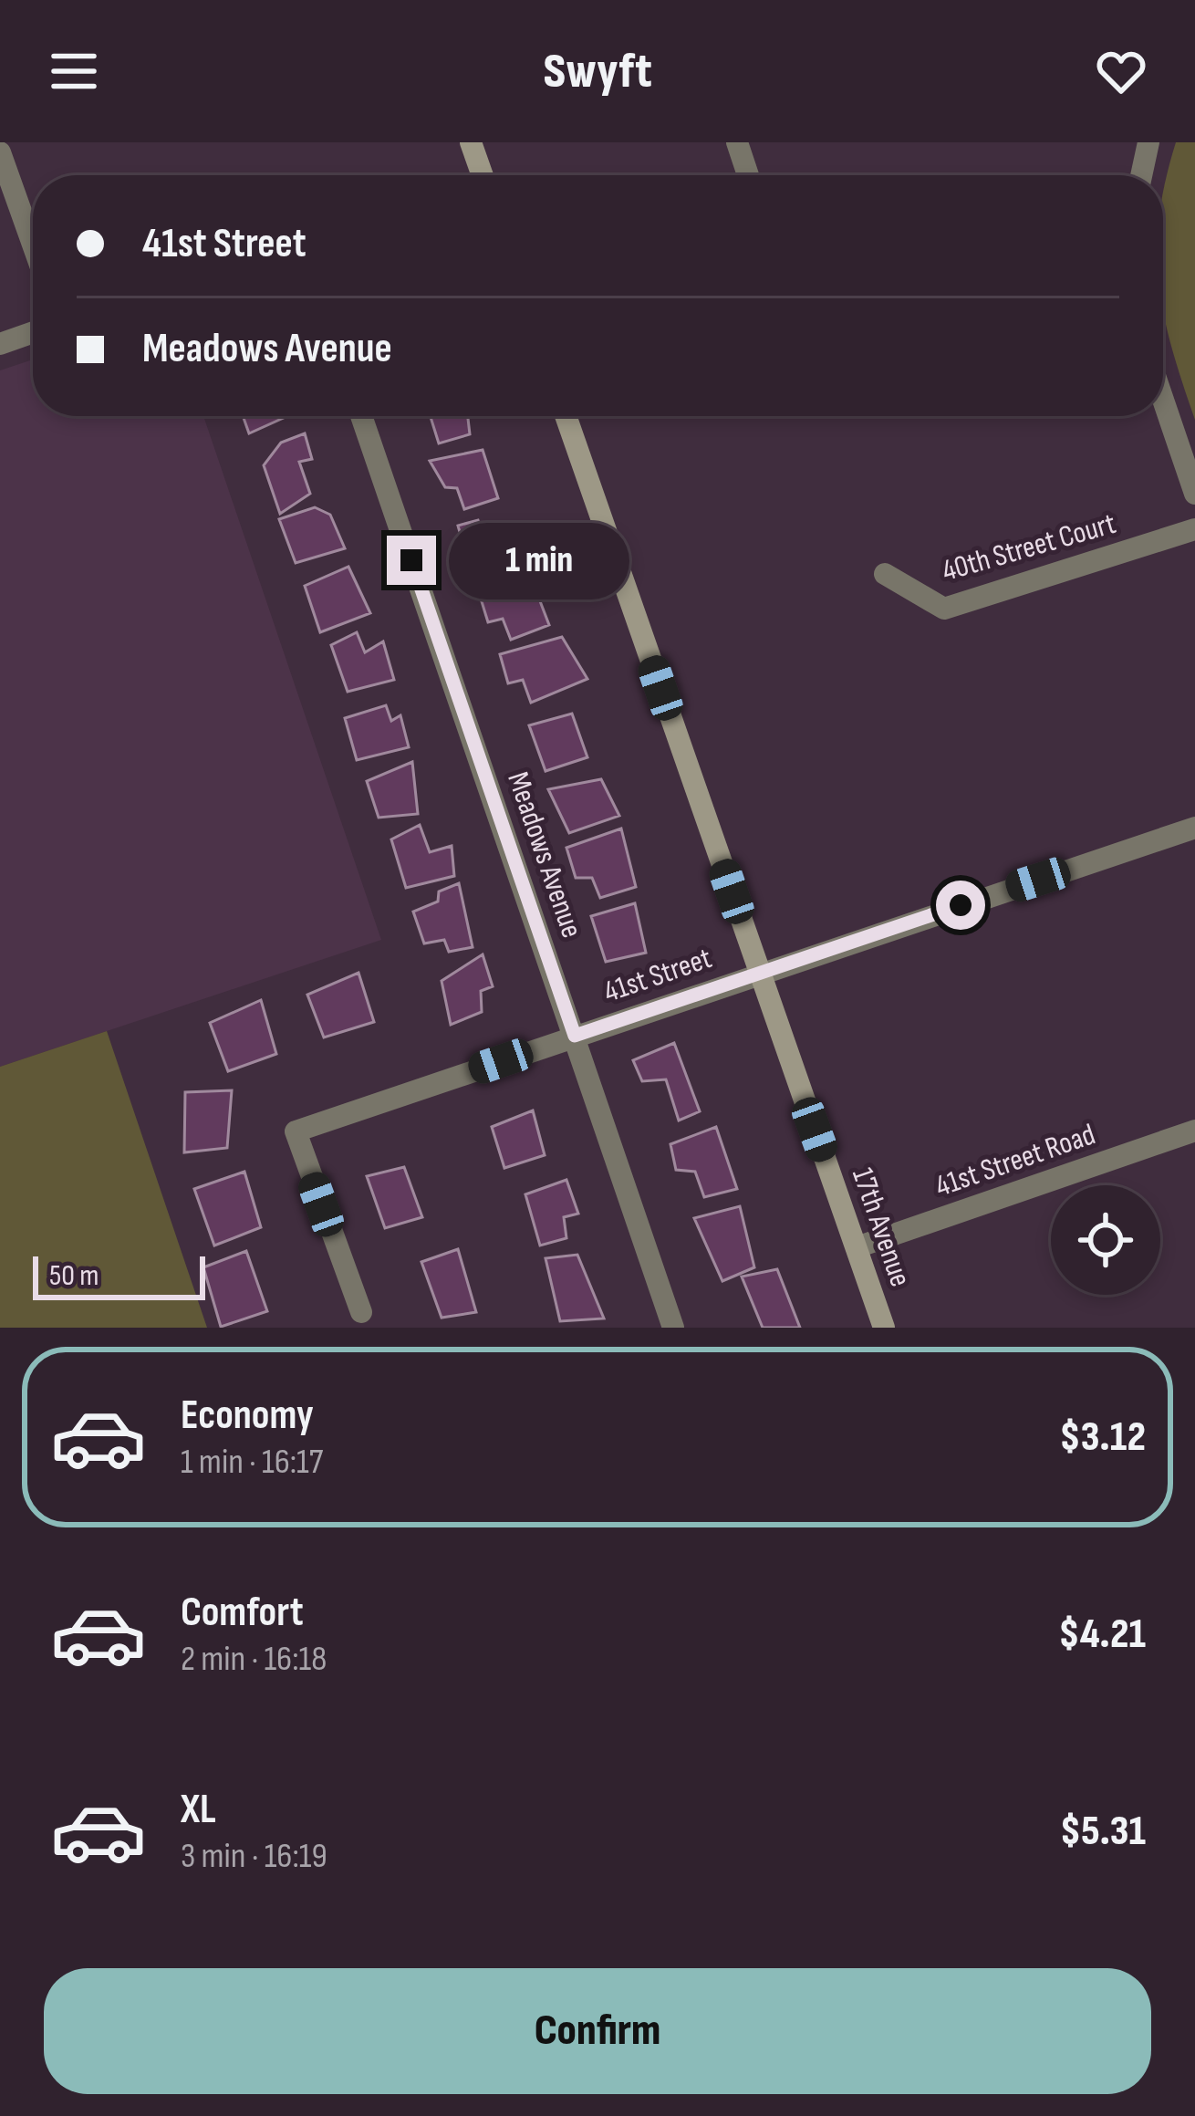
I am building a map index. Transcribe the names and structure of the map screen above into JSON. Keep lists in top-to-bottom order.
{
  "streets": {
    "main road": ["17th Avenue"],
    "street": [
      "40th Street Court",
      "Meadows Avenue",
      "41st Street",
      "41st Street Road"
    ]
  },
  "crossings": [
    ["Meadows Avenue", "41st Street"],
    ["41st Street", "17th Avenue"],
    ["41st Street Road", "17th Avenue"]
  ],
  "scale_bar": "50 m",
  "page": {
    "header": "Swyft",
    "banner": ["41st Street", "Meadows Avenue"],
    "bubble": "1 min",
    "scale": "50 m",
    "list": [
      {
        "name": "Economy",
        "note": "1 min · 16:17",
        "value": "$3.12"
      },
      {
        "name": "Comfort",
        "note": "2 min · 16:18",
        "value": "$4.21"
      },
      {
        "name": "XL",
        "note": "3 min · 16:19",
        "value": "$5.31"
      }
    ],
    "buttons": "Confirm"
  }
}
